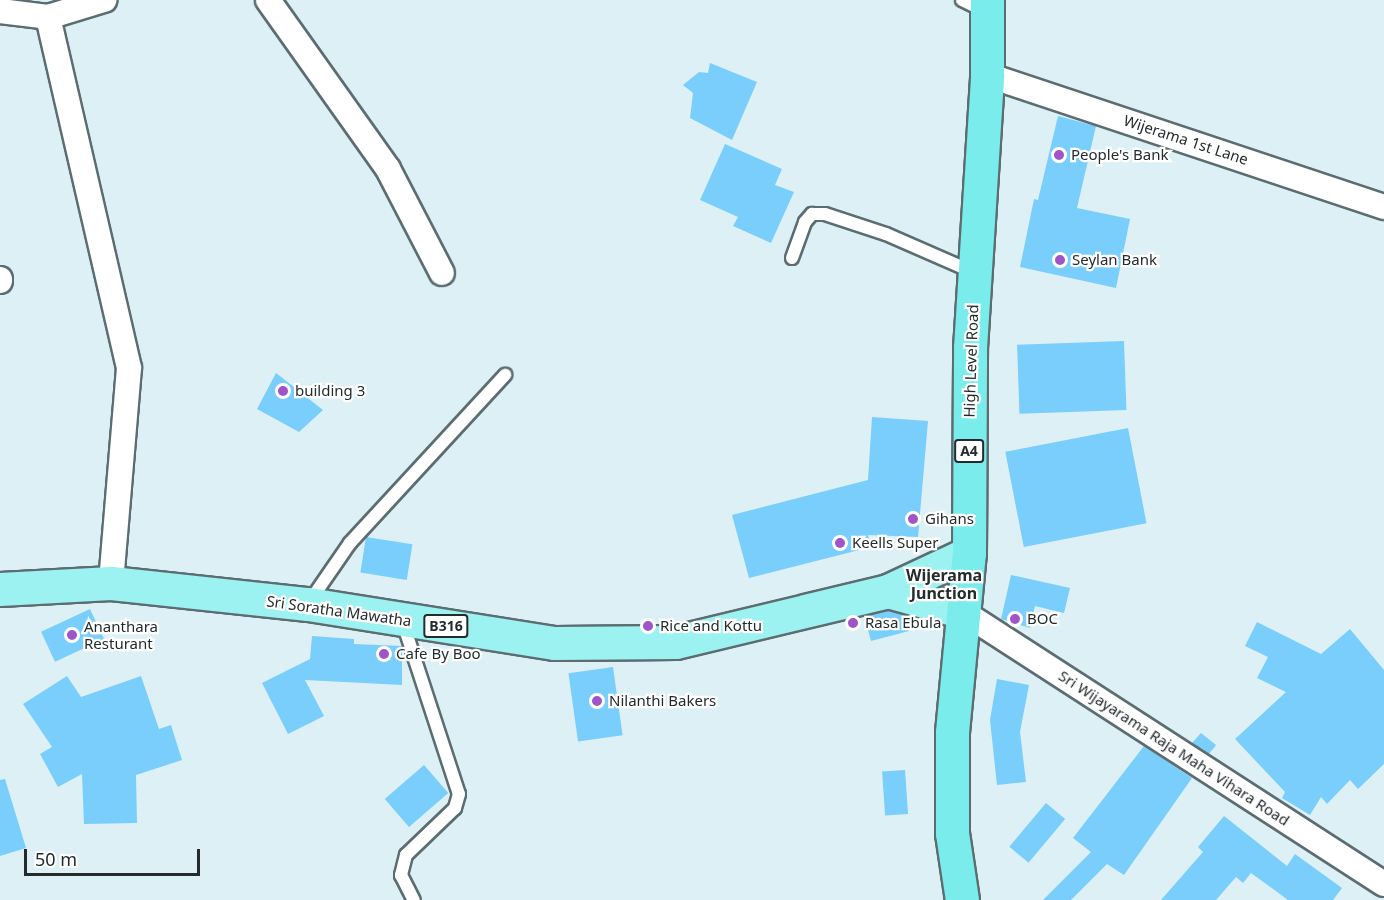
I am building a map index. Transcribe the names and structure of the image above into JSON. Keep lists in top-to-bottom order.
{
  "streets": {
    "highway": ["High Level Road", "A4"],
    "main road": ["Sri Soratha Mawatha", "B316"],
    "street": ["Wijerama 1st Lane", "Sri Wijayarama Raja Maha Vihara Road"]
  },
  "crossings": [
    ["Wijerama 1st Lane", "High Level Road"],
    ["High Level Road", "Sri Soratha Mawatha"],
    ["High Level Road", "Sri Wijayarama Raja Maha Vihara Road"],
    ["Sri Soratha Mawatha", "Sri Wijayarama Raja Maha Vihara Road"]
  ],
  "districts": ["Wijerama Junction"],
  "places": [
    "People's Bank",
    "Seylan Bank",
    "building 3",
    "Gihans",
    "Keells Super",
    "BOC",
    "Rasa Ebula",
    "Rice and Kottu",
    "Ananthara Resturant",
    "Cafe By Boo",
    "Nilanthi Bakers"
  ],
  "scale_bar": "50 m"
}
